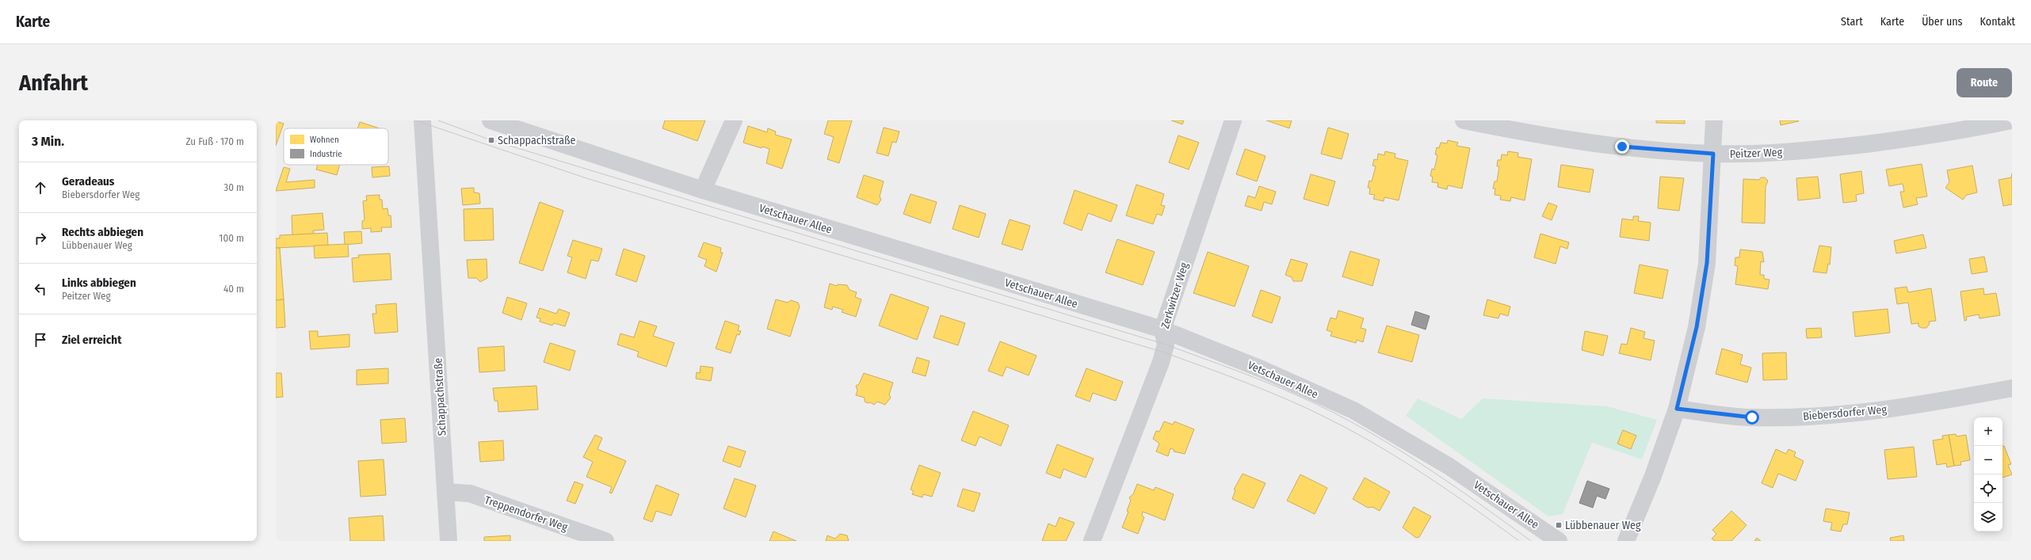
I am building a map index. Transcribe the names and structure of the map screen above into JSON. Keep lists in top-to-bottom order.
{
  "streets": {
    "street": [
      "Peitzer Weg",
      "Vetschauer Allee",
      "Zerkwitzer Weg",
      "Schappachstraße",
      "Biebersdorfer Weg",
      "Treppendorfer Weg"
    ]
  },
  "crossings": [
    ["Vetschauer Allee", "Zerkwitzer Weg"],
    ["Schappachstraße", "Treppendorfer Weg"]
  ],
  "places": {
    "transit": ["Schappachstraße", "Lübbenauer Weg"]
  },
  "legend": ["Wohnen", "Industrie"],
  "page": {
    "header": "Karte",
    "nav": [
      "Start",
      "Karte",
      "Über uns",
      "Kontakt"
    ],
    "buttons": "Route",
    "title": "Anfahrt",
    "heading": ["3 Min.", "Zu Fuß · 170 m"],
    "list": [
      ["Geradeaus", "Biebersdorfer Weg", "30 m"],
      ["Rechts abbiegen", "Lübbenauer Weg", "100 m"],
      ["Links abbiegen", "Peitzer Weg", "40 m"],
      "Ziel erreicht"
    ],
    "map_buttons": ["+", "−"]
  }
}
